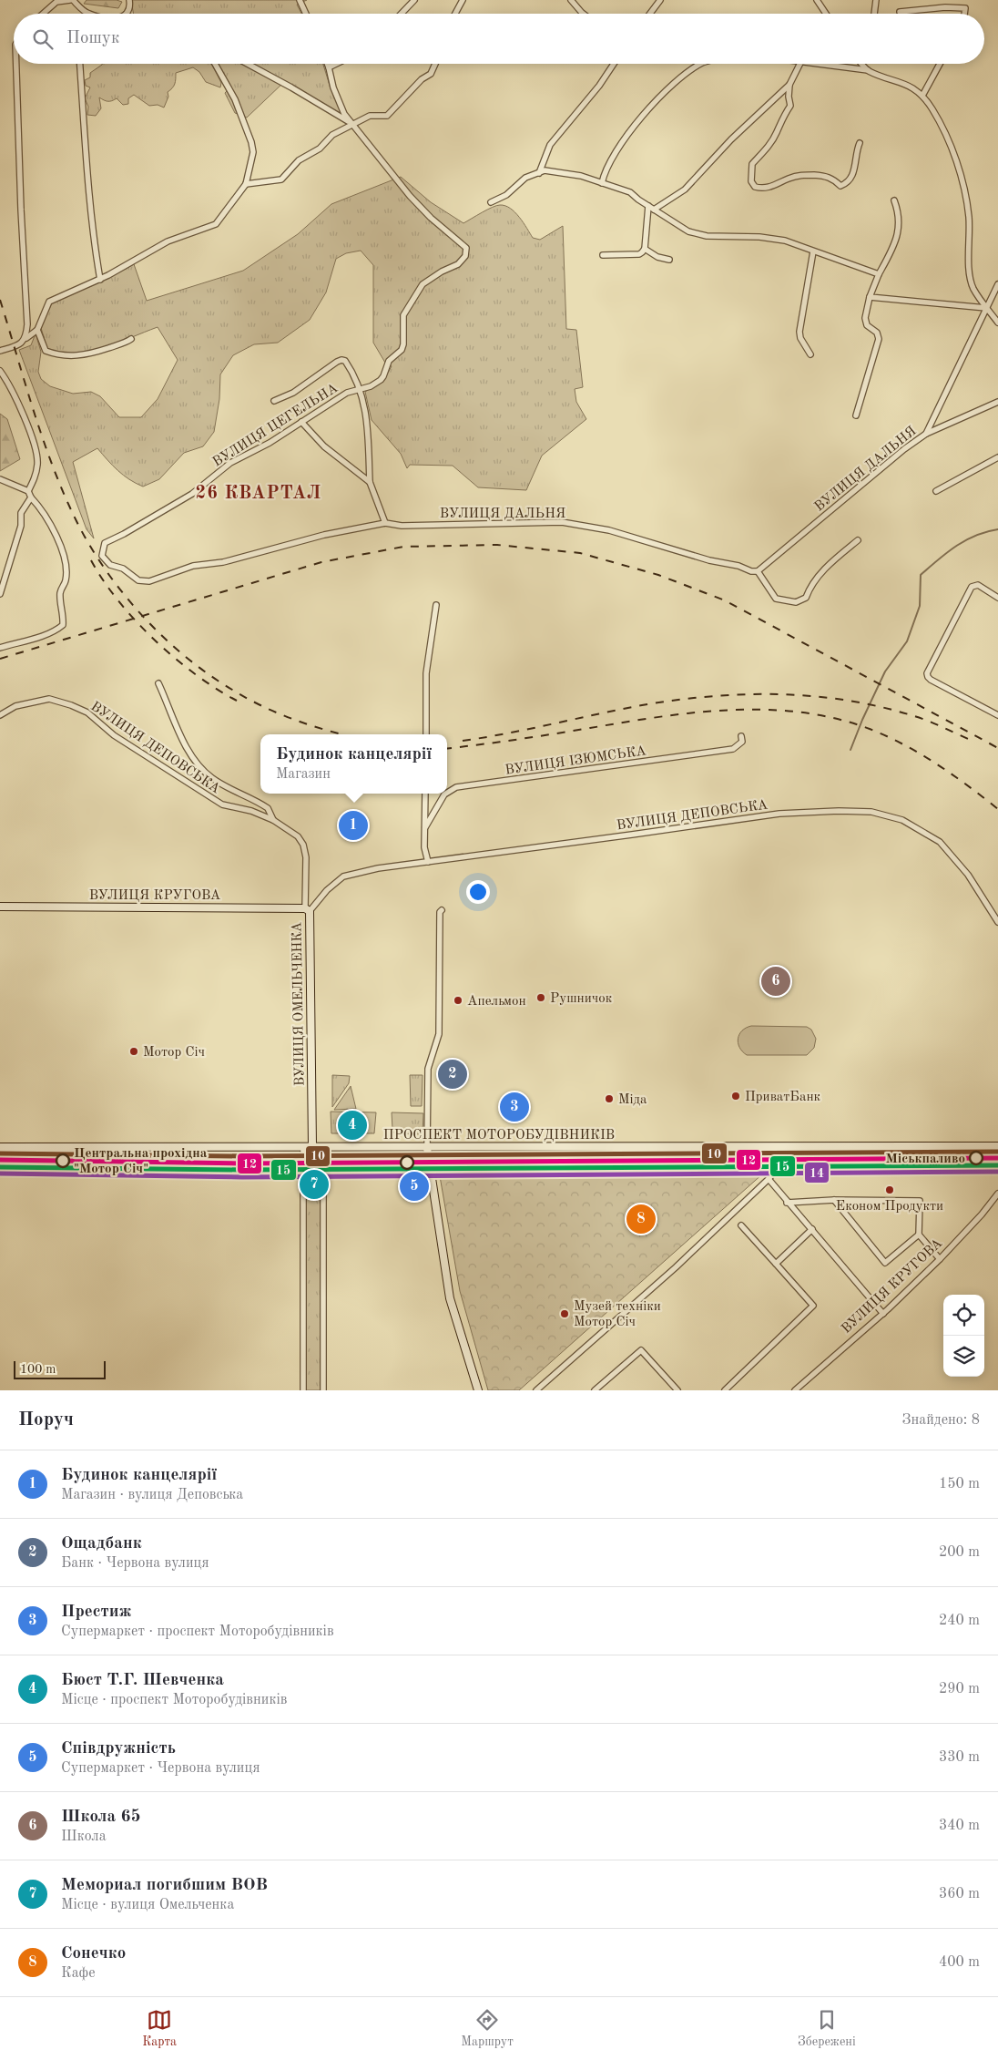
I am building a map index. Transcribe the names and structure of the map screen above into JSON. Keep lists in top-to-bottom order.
{
  "streets": {
    "street": [
      "ВУЛИЦЯ ЦЕГЕЛЬНА",
      "ВУЛИЦЯ ДАЛЬНЯ",
      "ВУЛИЦЯ ДЕПОВСЬКА",
      "ВУЛИЦЯ ІЗЮМСЬКА",
      "ВУЛИЦЯ КРУГОВА",
      "ВУЛИЦЯ ОМЕЛЬЧЕНКА",
      "ПРОСПЕКТ МОТОРОБУДІВНИКІВ"
    ]
  },
  "crossings": [
    ["ВУЛИЦЯ ЦЕГЕЛЬНА", "ВУЛИЦЯ ДАЛЬНЯ"],
    ["ВУЛИЦЯ ДЕПОВСЬКА", "ВУЛИЦЯ КРУГОВА"],
    ["ВУЛИЦЯ ДЕПОВСЬКА", "ВУЛИЦЯ ОМЕЛЬЧЕНКА"],
    ["ВУЛИЦЯ КРУГОВА", "ВУЛИЦЯ ОМЕЛЬЧЕНКА"],
    ["ВУЛИЦЯ ОМЕЛЬЧЕНКА", "ПРОСПЕКТ МОТОРОБУДІВНИКІВ"]
  ],
  "districts": ["26 КВАРТАЛ"],
  "places": [
    "Рушничок",
    "Апельмон",
    "Мотор Січ",
    "ПриватБанк",
    "Міда",
    "Міськпаливо",
    "Центральна прохідна \"Мотор Січ\"",
    "Економ Продукти",
    "Музей техніки Мотор Січ"
  ],
  "lines": [
    "transit line 10",
    "transit line 12",
    "transit line 15",
    "transit line 14"
  ],
  "scale_bar": "100 m",
  "page": {
    "search": "Пошук",
    "popup": ["Будинок канцелярії", "Магазин"],
    "pins": [
      "1",
      "6",
      "2",
      "3",
      "4",
      "7",
      "5",
      "8"
    ],
    "scale": "100 m",
    "heading": ["Поруч", "Знайдено: 8"],
    "list": [
      {
        "mark": "1",
        "name": "Будинок канцелярії",
        "note": "Магазин · вулиця Деповська",
        "value": "150 m"
      },
      {
        "mark": "2",
        "name": "Ощадбанк",
        "note": "Банк · Червона вулиця",
        "value": "200 m"
      },
      {
        "mark": "3",
        "name": "Престиж",
        "note": "Супермаркет · проспект Моторобудівників",
        "value": "240 m"
      },
      {
        "mark": "4",
        "name": "Бюст Т.Г. Шевченка",
        "note": "Місце · проспект Моторобудівників",
        "value": "290 m"
      },
      {
        "mark": "5",
        "name": "Співдружність",
        "note": "Супермаркет · Червона вулиця",
        "value": "330 m"
      },
      {
        "mark": "6",
        "name": "Школа 65",
        "note": "Школа",
        "value": "340 m"
      },
      {
        "mark": "7",
        "name": "Мемориал погибшим ВОВ",
        "note": "Місце · вулиця Омельченка",
        "value": "360 m"
      },
      {
        "mark": "8",
        "name": "Сонечко",
        "note": "Кафе",
        "value": "400 m"
      }
    ],
    "nav": ["Карта", "Маршрут", "Збережені"]
  }
}
